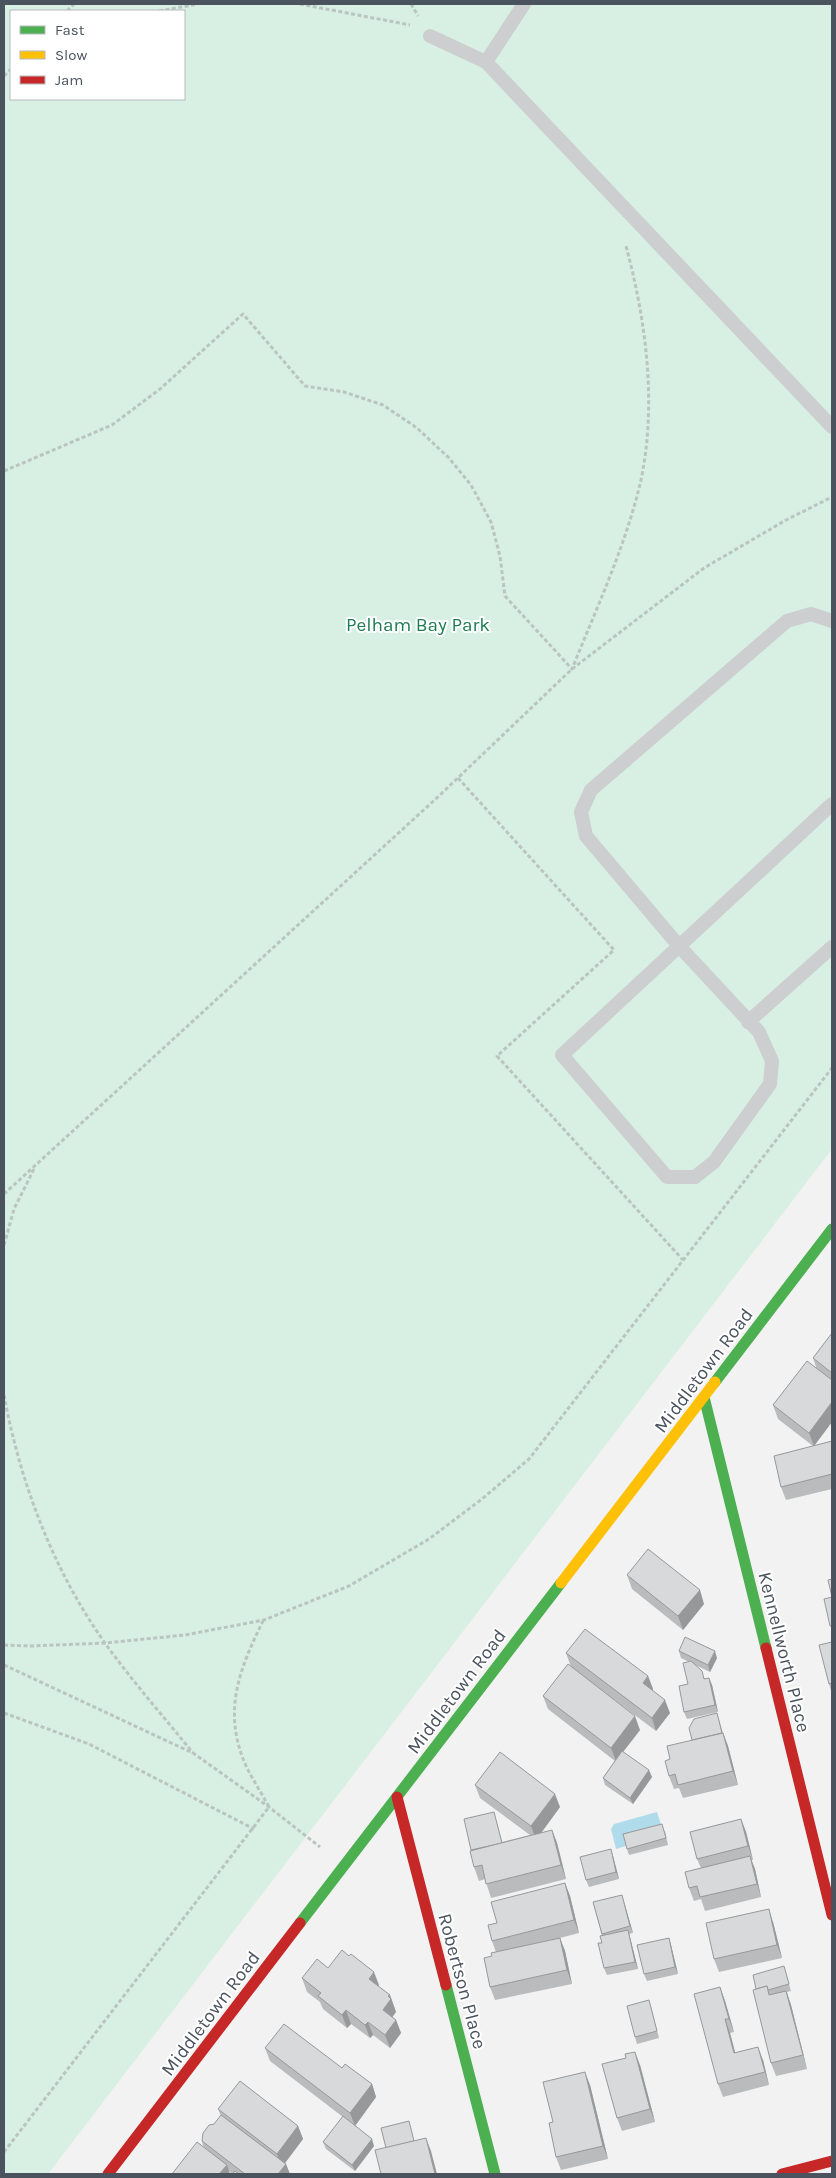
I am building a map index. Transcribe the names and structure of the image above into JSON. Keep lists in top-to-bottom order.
{
  "streets": {
    "street": ["Middletown Road", "Kennellworth Place", "Robertson Place"]
  },
  "crossings": [
    ["Middletown Road", "Kennellworth Place"],
    ["Middletown Road", "Robertson Place"]
  ],
  "parks": ["Pelham Bay Park"],
  "legend": ["Fast", "Slow", "Jam"]
}
